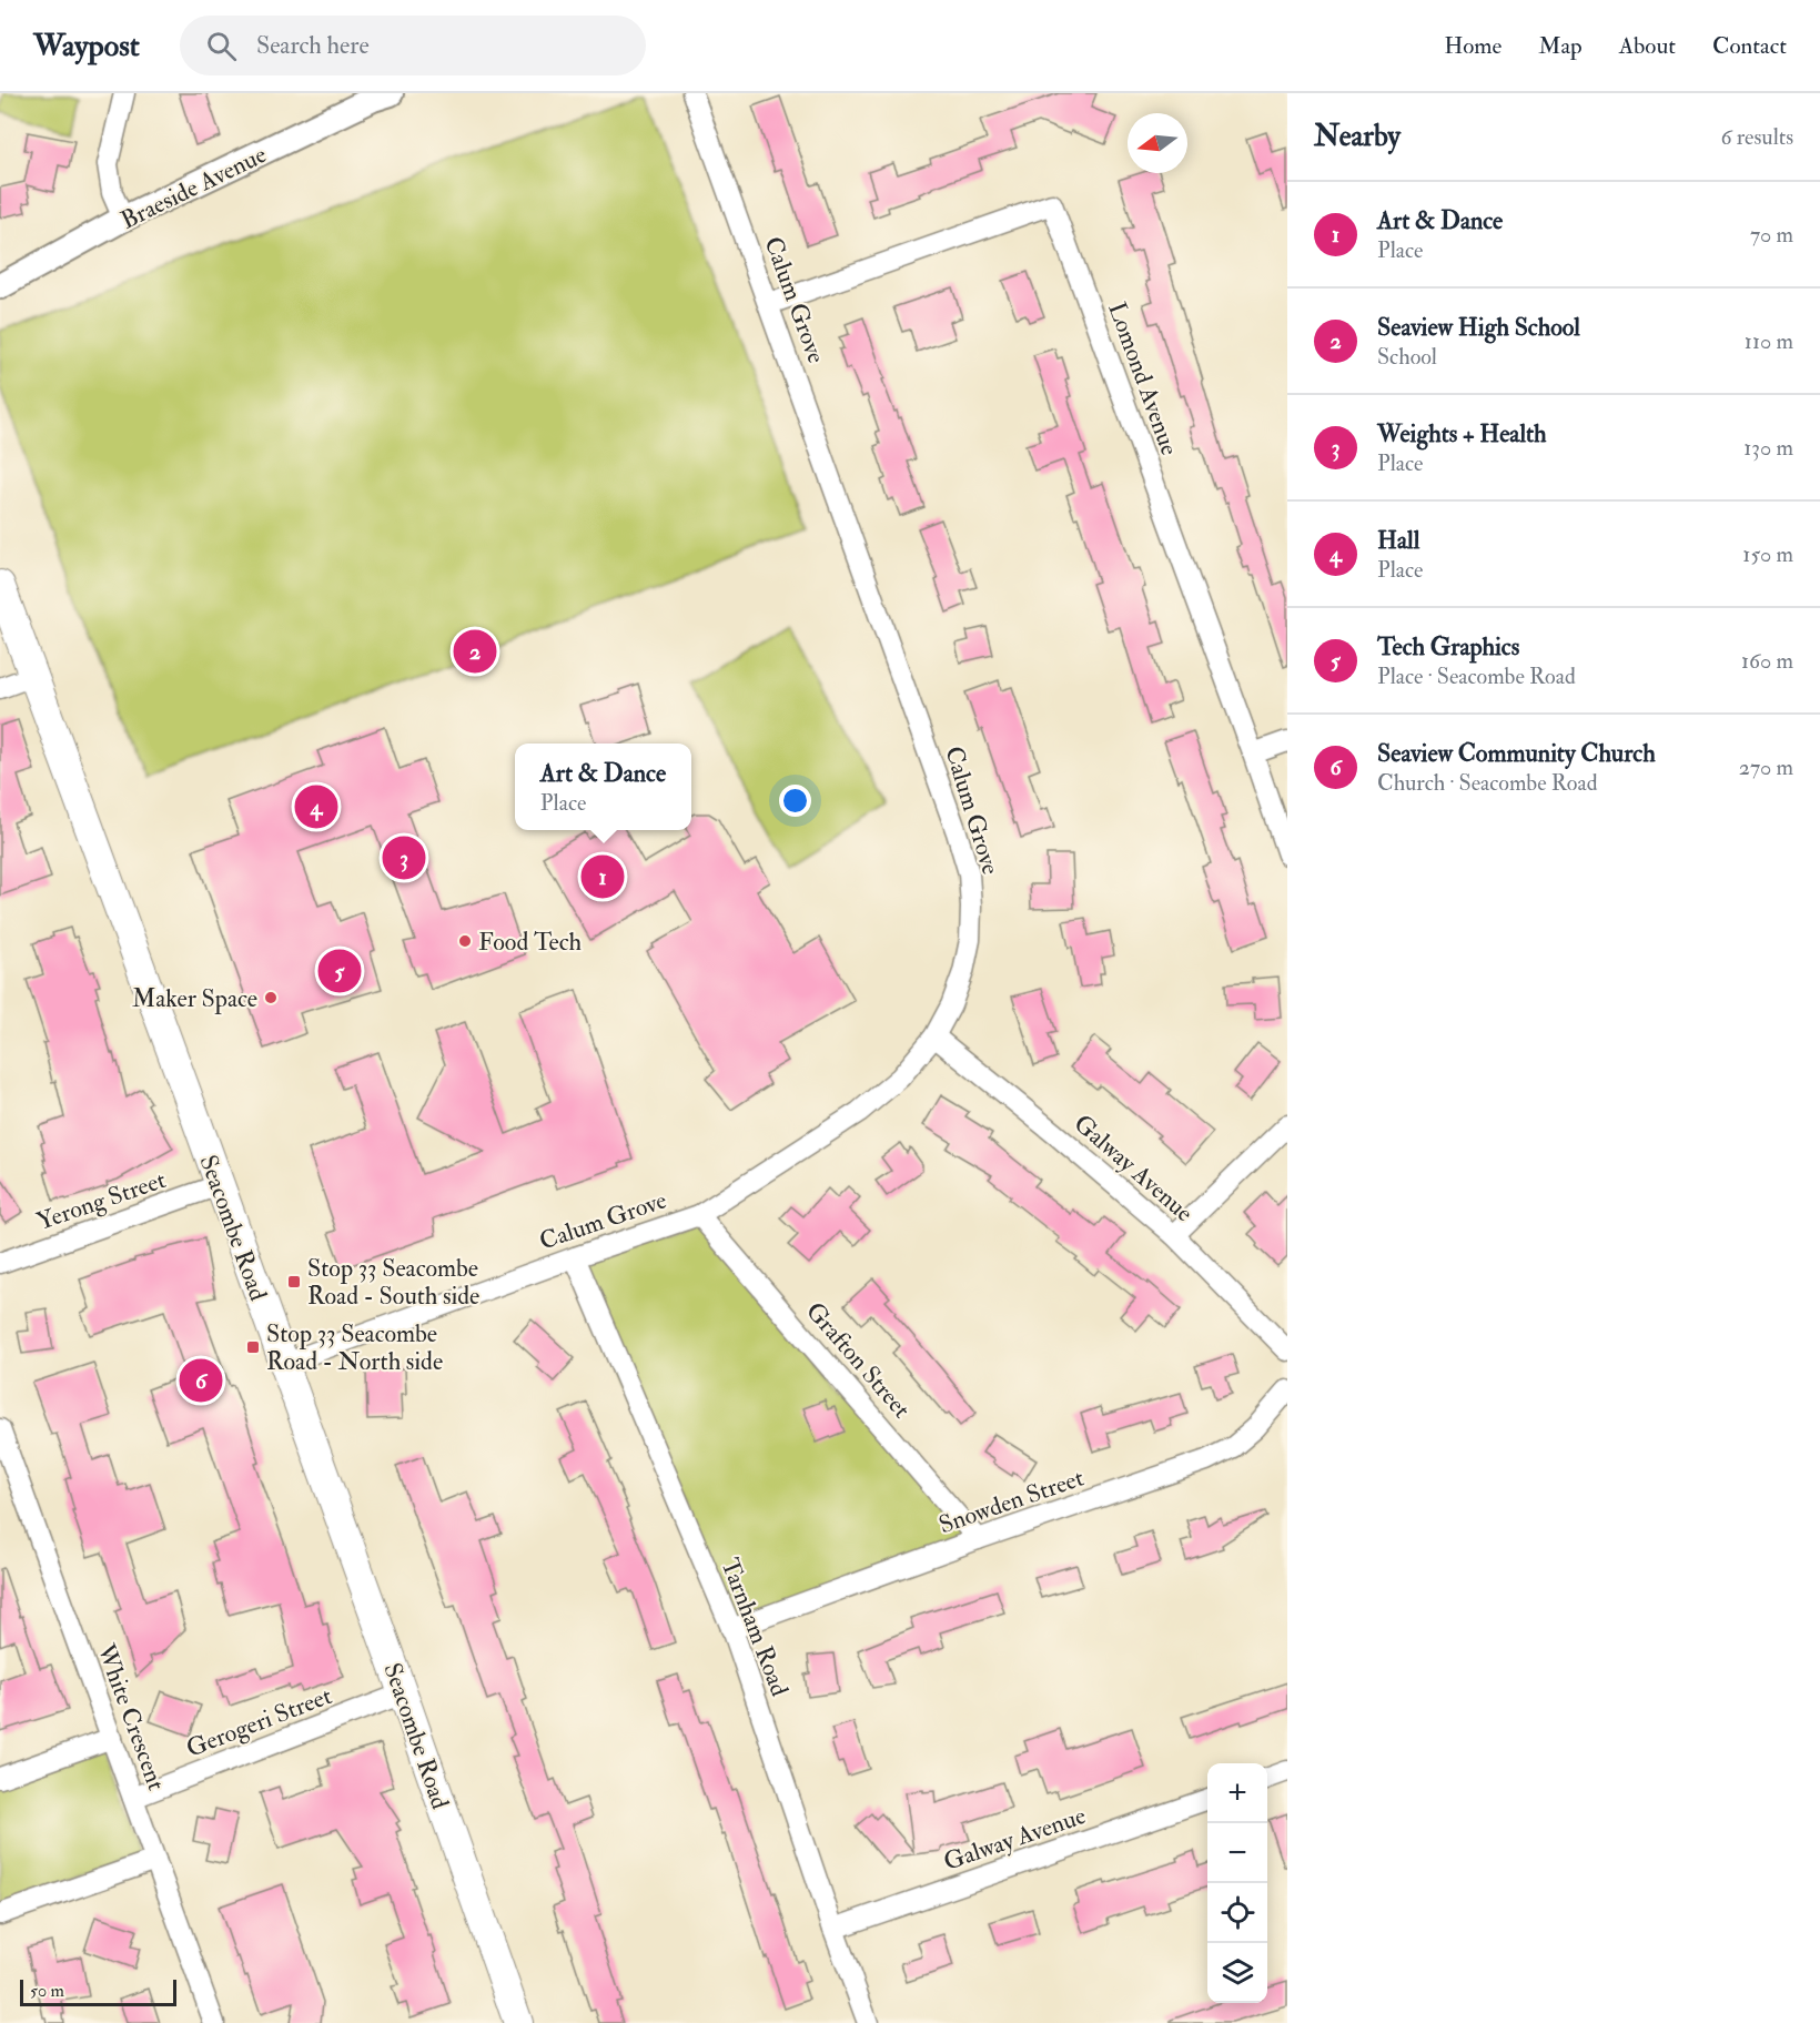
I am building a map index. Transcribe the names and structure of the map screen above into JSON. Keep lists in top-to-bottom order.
{
  "streets": {
    "main road": ["Seacombe Road"],
    "street": [
      "Braeside Avenue",
      "Calum Grove",
      "Lomond Avenue",
      "Galway Avenue",
      "Yerong Street",
      "Grafton Street",
      "Snowden Street",
      "Tarnham Road",
      "White Crescent",
      "Gerogeri Street"
    ]
  },
  "crossings": [
    ["Calum Grove", "Lomond Avenue"],
    ["Calum Grove", "Galway Avenue"],
    ["Calum Grove", "Seacombe Road"],
    ["Calum Grove", "Grafton Street"],
    ["Calum Grove", "Tarnham Road"],
    ["Galway Avenue", "Tarnham Road"],
    ["Yerong Street", "Seacombe Road"],
    ["Seacombe Road", "Gerogeri Street"],
    ["Grafton Street", "Snowden Street"],
    ["Snowden Street", "Tarnham Road"],
    ["White Crescent", "Gerogeri Street"]
  ],
  "places": {
    "other": ["Food Tech", "Maker Space"],
    "transit": ["Stop 33 Seacombe Road - South side", "Stop 33 Seacombe Road - North side"]
  },
  "scale_bar": "50 m",
  "north": "left",
  "page": {
    "header": "Waypost",
    "search": "Search here",
    "nav": [
      "Home",
      "Map",
      "About",
      "Contact"
    ],
    "heading": ["Nearby", "6 results"],
    "list": [
      {
        "mark": "1",
        "name": "Art & Dance",
        "note": "Place",
        "value": "70 m"
      },
      {
        "mark": "2",
        "name": "Seaview High School",
        "note": "School",
        "value": "110 m"
      },
      {
        "mark": "3",
        "name": "Weights + Health",
        "note": "Place",
        "value": "130 m"
      },
      {
        "mark": "4",
        "name": "Hall",
        "note": "Place",
        "value": "150 m"
      },
      {
        "mark": "5",
        "name": "Tech Graphics",
        "note": "Place · Seacombe Road",
        "value": "160 m"
      },
      {
        "mark": "6",
        "name": "Seaview Community Church",
        "note": "Church · Seacombe Road",
        "value": "270 m"
      }
    ],
    "pins": [
      "2",
      "4",
      "3",
      "1",
      "5",
      "6"
    ],
    "popup": ["Art & Dance", "Place"],
    "map_buttons": ["+", "−"],
    "scale": "50 m"
  }
}
